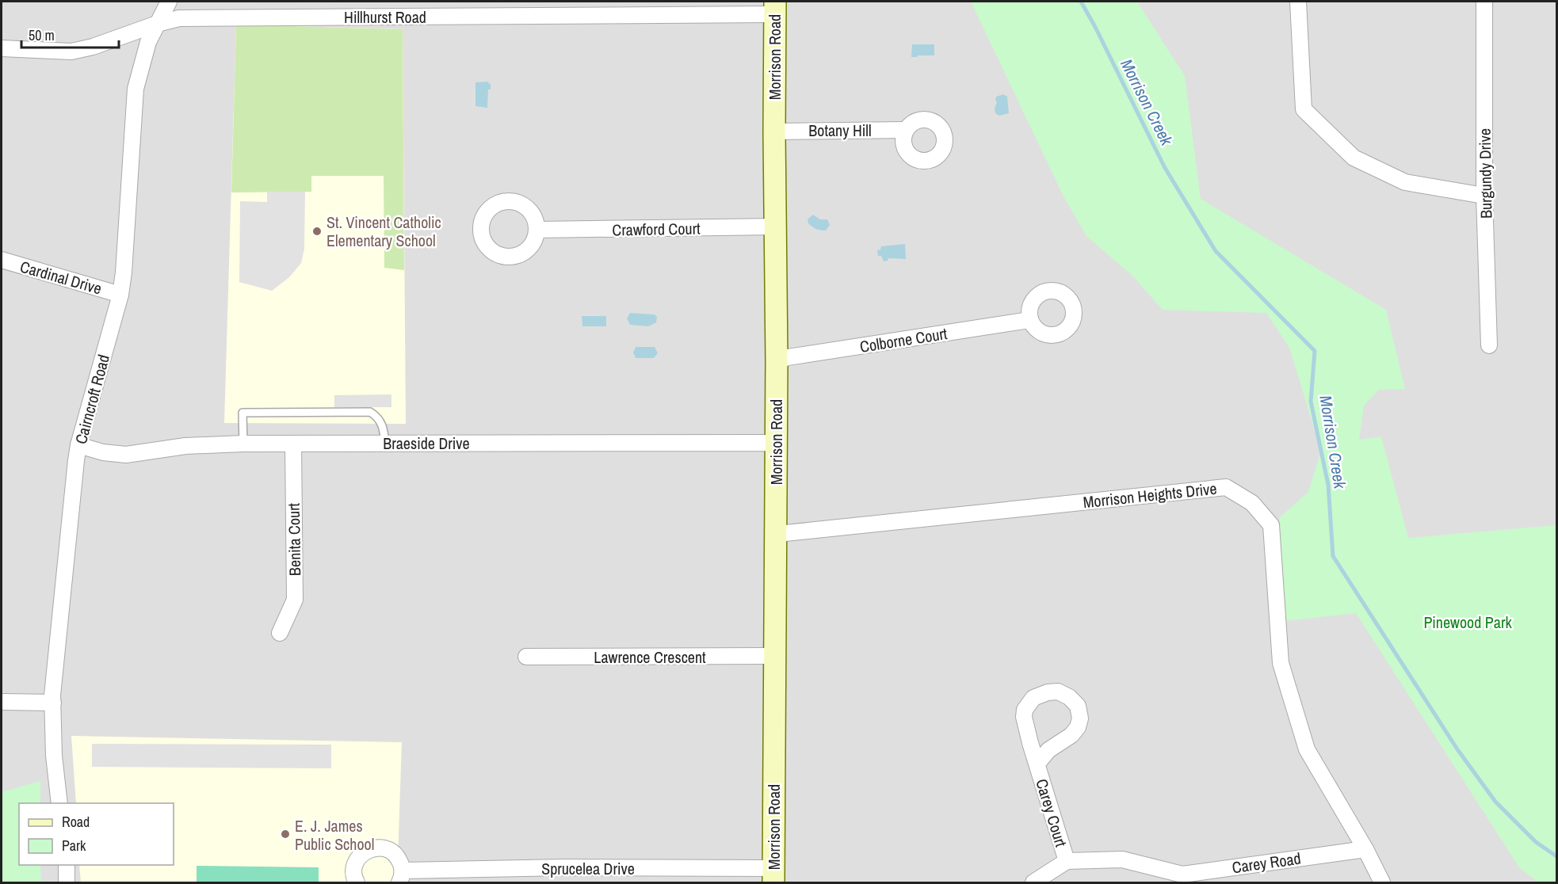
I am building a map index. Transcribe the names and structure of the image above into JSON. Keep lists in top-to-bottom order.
{
  "streets": {
    "street": [
      "Hillhurst Road",
      "Morrison Road",
      "Botany Hill",
      "Burgundy Drive",
      "Crawford Court",
      "Cardinal Drive",
      "Colborne Court",
      "Cairncroft Road",
      "Braeside Drive",
      "Morrison Heights Drive",
      "Benita Court",
      "Lawrence Crescent",
      "Carey Court",
      "Carey Road",
      "Sprucelea Drive"
    ]
  },
  "crossings": [
    ["Hillhurst Road", "Morrison Road"],
    ["Hillhurst Road", "Cairncroft Road"],
    ["Morrison Road", "Botany Hill"],
    ["Morrison Road", "Crawford Court"],
    ["Morrison Road", "Colborne Court"],
    ["Morrison Road", "Braeside Drive"],
    ["Morrison Road", "Morrison Heights Drive"],
    ["Morrison Road", "Lawrence Crescent"],
    ["Morrison Road", "Sprucelea Drive"],
    ["Cardinal Drive", "Cairncroft Road"],
    ["Cairncroft Road", "Braeside Drive"],
    ["Braeside Drive", "Benita Court"],
    ["Morrison Heights Drive", "Carey Road"],
    ["Carey Court", "Carey Road"]
  ],
  "water": ["Morrison Creek"],
  "parks": ["Pinewood Park"],
  "places": ["St. Vincent Catholic Elementary School", "E. J. James Public School"],
  "legend": ["Road", "Park"],
  "scale_bar": "50 m"
}
